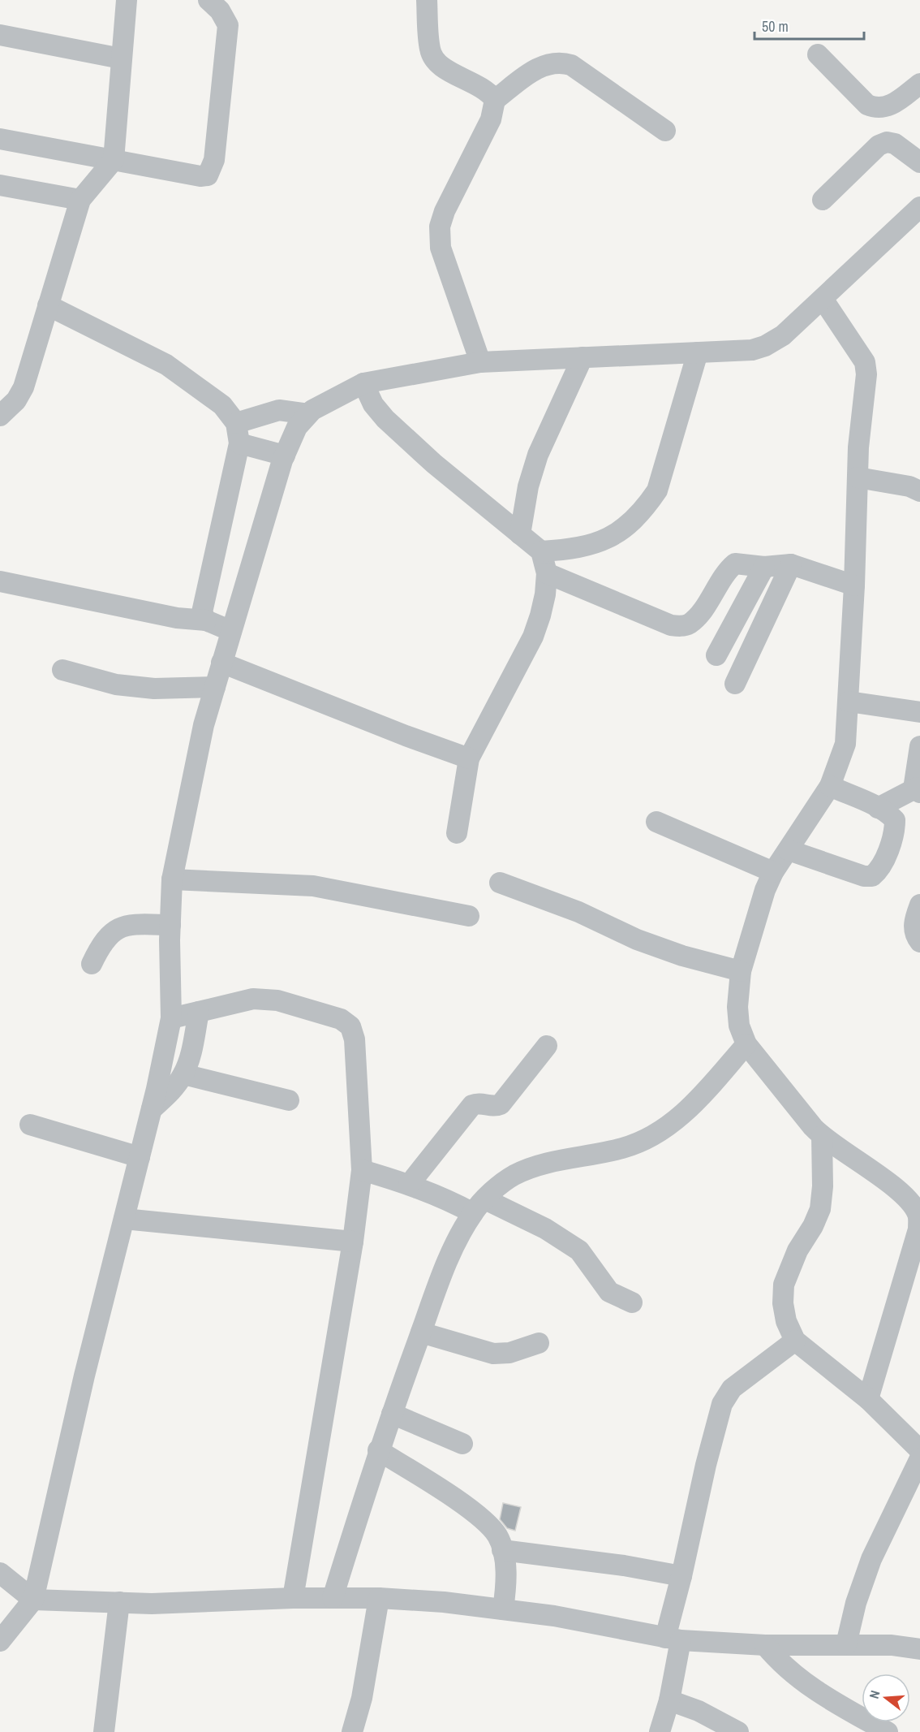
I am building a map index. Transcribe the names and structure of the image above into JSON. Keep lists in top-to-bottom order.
{
  "scale_bar": "50 m",
  "north": "left"
}
